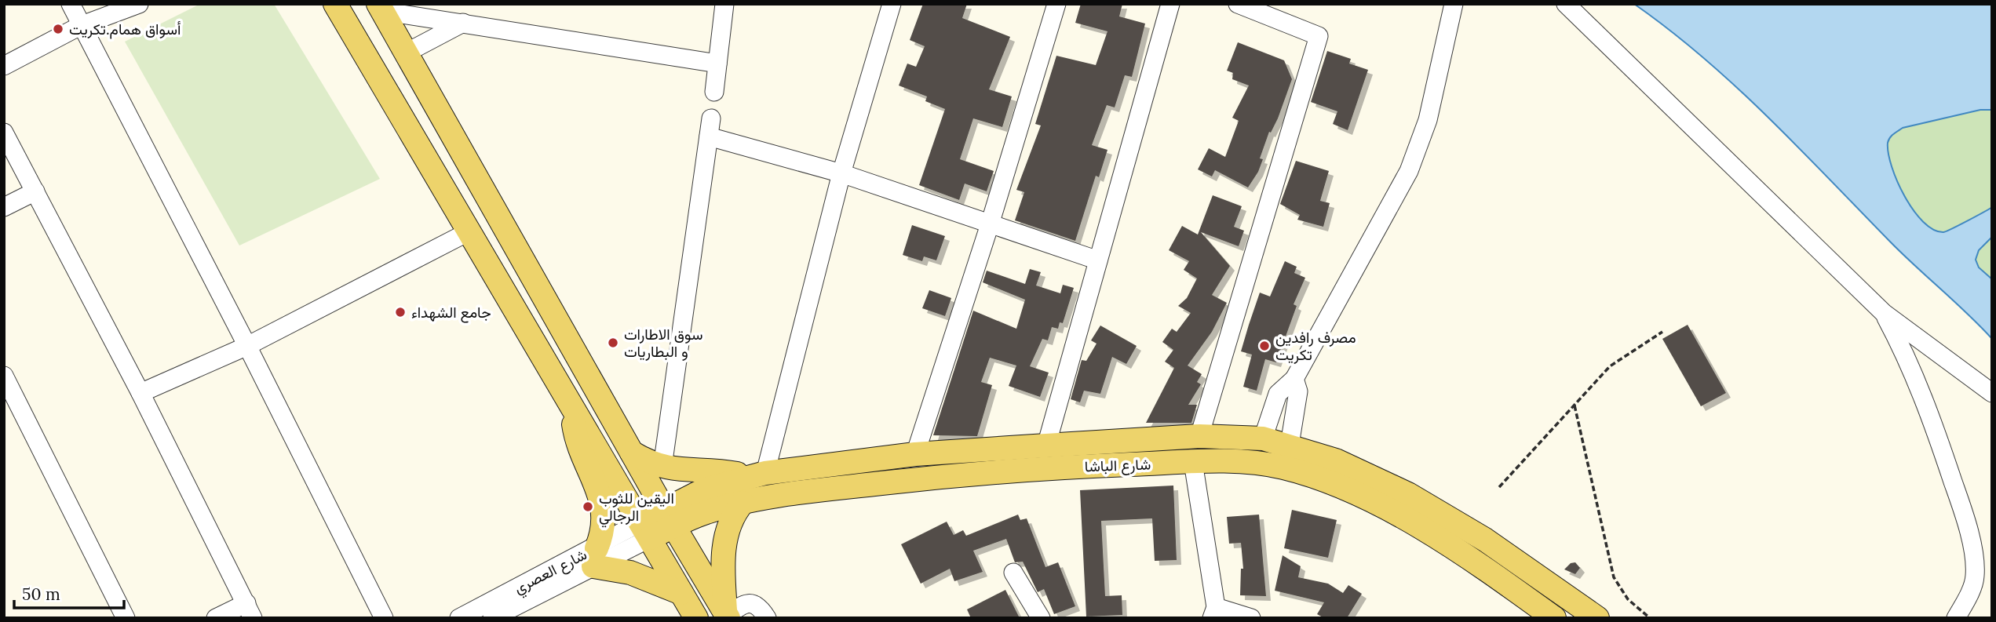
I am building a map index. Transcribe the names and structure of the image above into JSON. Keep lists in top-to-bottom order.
{
  "streets": {
    "main road": ["شارع الباشا"],
    "street": ["شارع العصري"]
  },
  "crossings": [
    ["شارع الباشا", "شارع العصري"]
  ],
  "places": [
    "أسواق همام.تكريت",
    "جامع الشهداء",
    "سوق الاطارات و البطاريات",
    "مصرف رافدين تكريت",
    "اليقين للثوب الرجالي"
  ],
  "scale_bar": "50 m"
}
